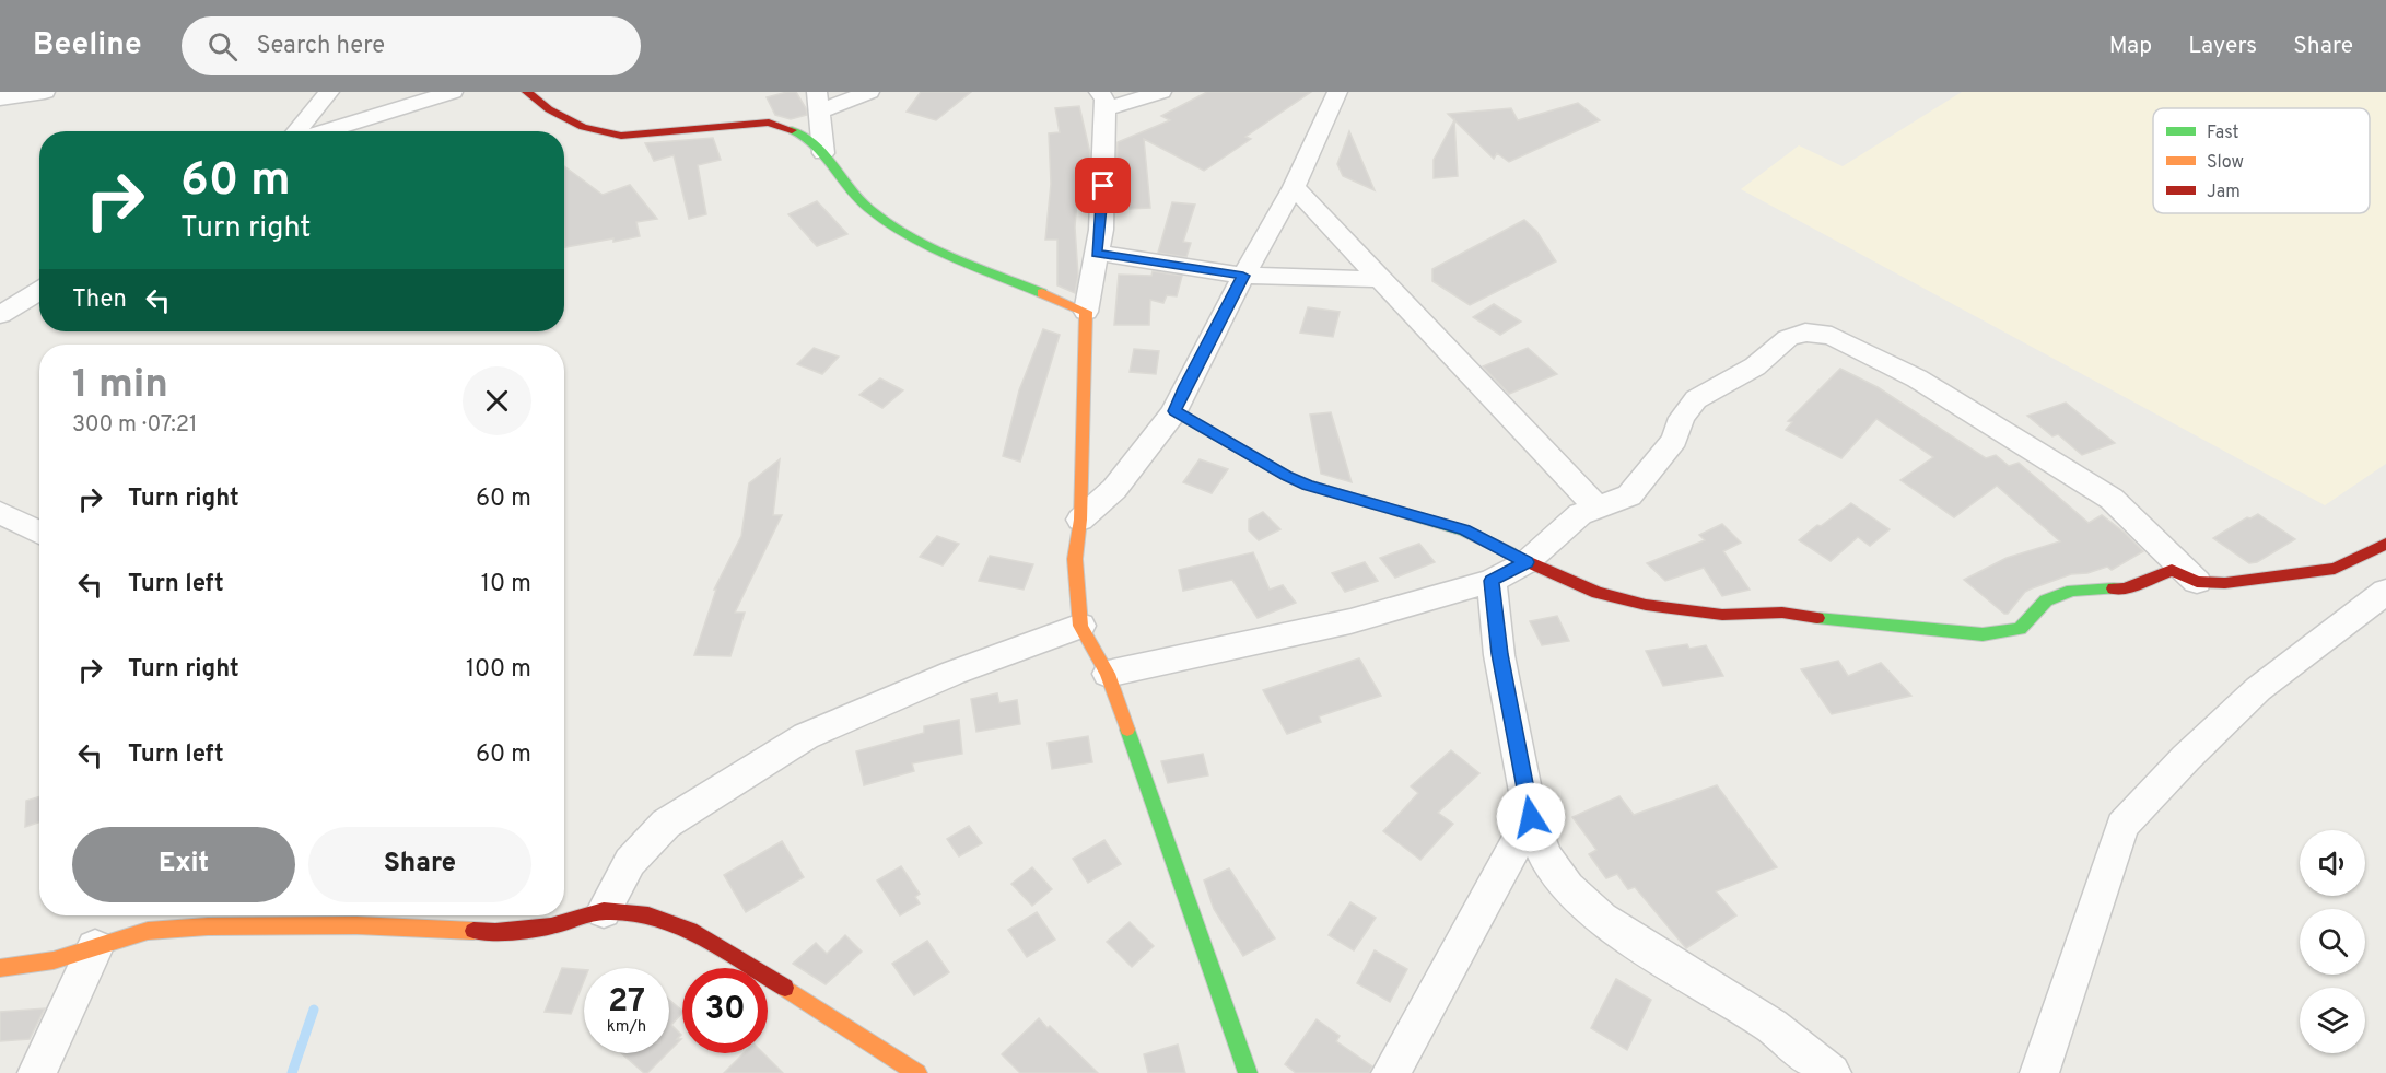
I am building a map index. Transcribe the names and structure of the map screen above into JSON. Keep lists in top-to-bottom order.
{
  "legend": ["Fast", "Slow", "Jam"],
  "page": {
    "header": "Beeline",
    "search": "Search here",
    "nav": ["Map", "Layers", "Share"],
    "turn": ["60 m", "Turn right"],
    "then": "Then",
    "heading": ["1 min", "300 m · 07:21"],
    "list": [
      {
        "name": "Turn right",
        "value": "60 m"
      },
      {
        "name": "Turn left",
        "value": "10 m"
      },
      {
        "name": "Turn right",
        "value": "100 m"
      },
      {
        "name": "Turn left",
        "value": "60 m"
      }
    ],
    "buttons": ["Exit", "Share"],
    "speed": "27 km/h",
    "limit": "30"
  }
}
